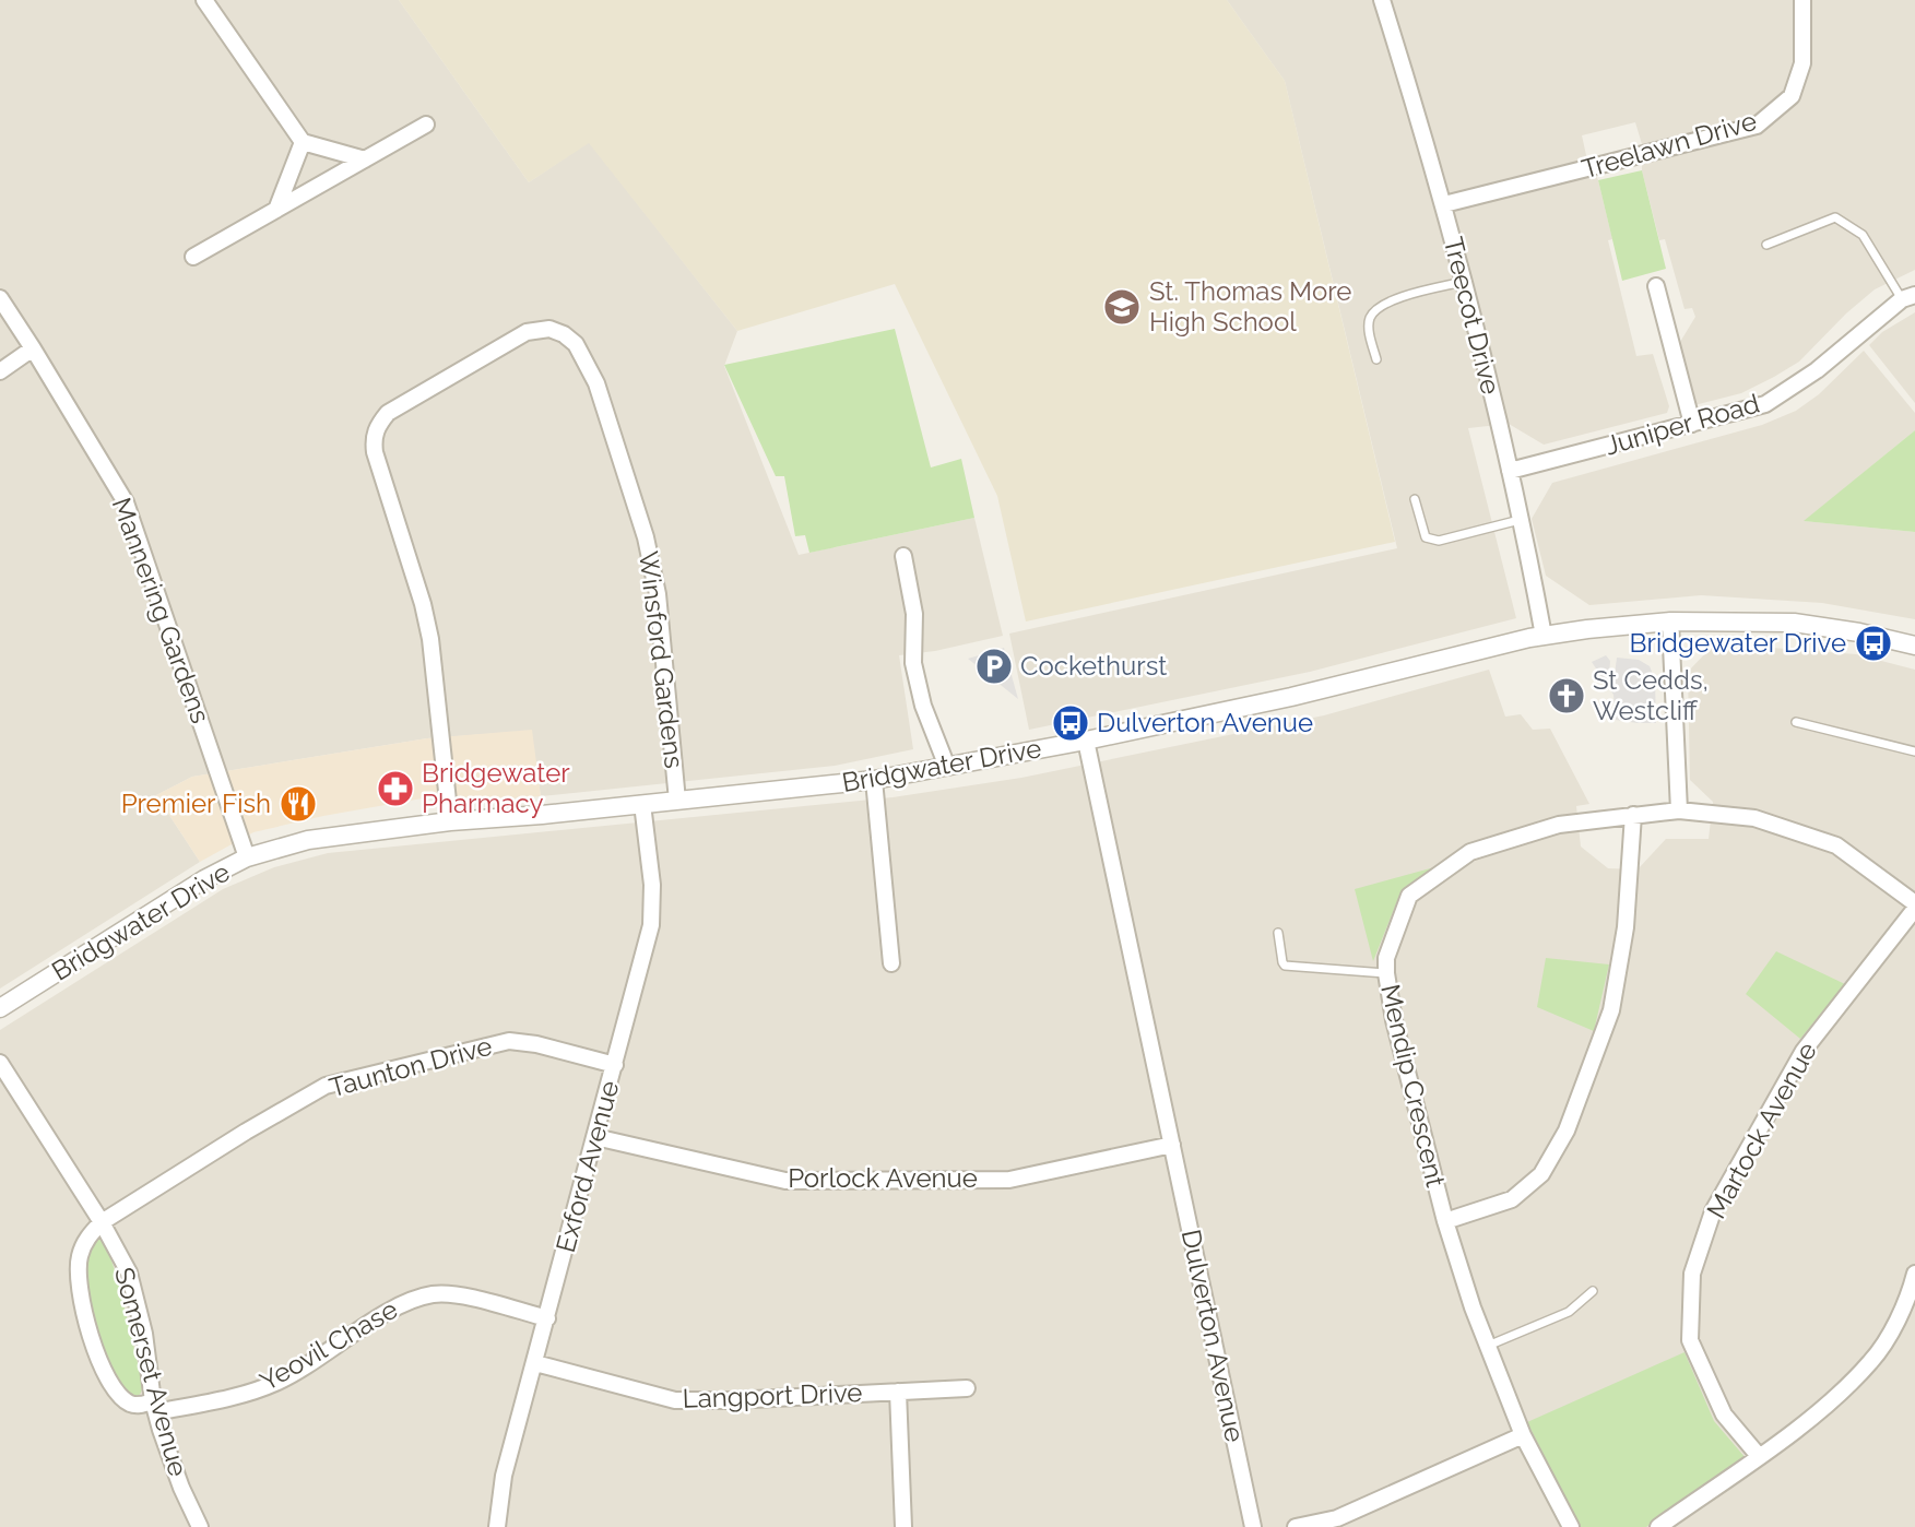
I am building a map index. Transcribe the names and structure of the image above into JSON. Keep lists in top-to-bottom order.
{
  "streets": {
    "street": [
      "Treelawn Drive",
      "Treecot Drive",
      "Juniper Road",
      "Mannering Gardens",
      "Winsford Gardens",
      "Bridgwater Drive",
      "Taunton Drive",
      "Mendip Crescent",
      "Martock Avenue",
      "Exford Avenue",
      "Porlock Avenue",
      "Dulverton Avenue",
      "Yeovil Chase",
      "Somerset Avenue",
      "Langport Drive"
    ]
  },
  "crossings": [
    ["Treelawn Drive", "Treecot Drive"],
    ["Treecot Drive", "Juniper Road"],
    ["Treecot Drive", "Bridgwater Drive"],
    ["Mannering Gardens", "Bridgwater Drive"],
    ["Winsford Gardens", "Bridgwater Drive"],
    ["Bridgwater Drive", "Exford Avenue"],
    ["Bridgwater Drive", "Dulverton Avenue"],
    ["Taunton Drive", "Exford Avenue"],
    ["Taunton Drive", "Somerset Avenue"],
    ["Mendip Crescent", "Martock Avenue"],
    ["Exford Avenue", "Porlock Avenue"],
    ["Exford Avenue", "Yeovil Chase"],
    ["Exford Avenue", "Langport Drive"],
    ["Porlock Avenue", "Dulverton Avenue"],
    ["Yeovil Chase", "Somerset Avenue"]
  ],
  "places": {
    "school or university": ["St. Thomas More High School"],
    "bus stop": ["Bridgewater Drive", "Dulverton Avenue"],
    "parking": ["Cockethurst"],
    "church": ["St Cedds, Westcliff"],
    "pharmacy": ["Bridgewater Pharmacy"],
    "restaurant": ["Premier Fish"]
  }
}
